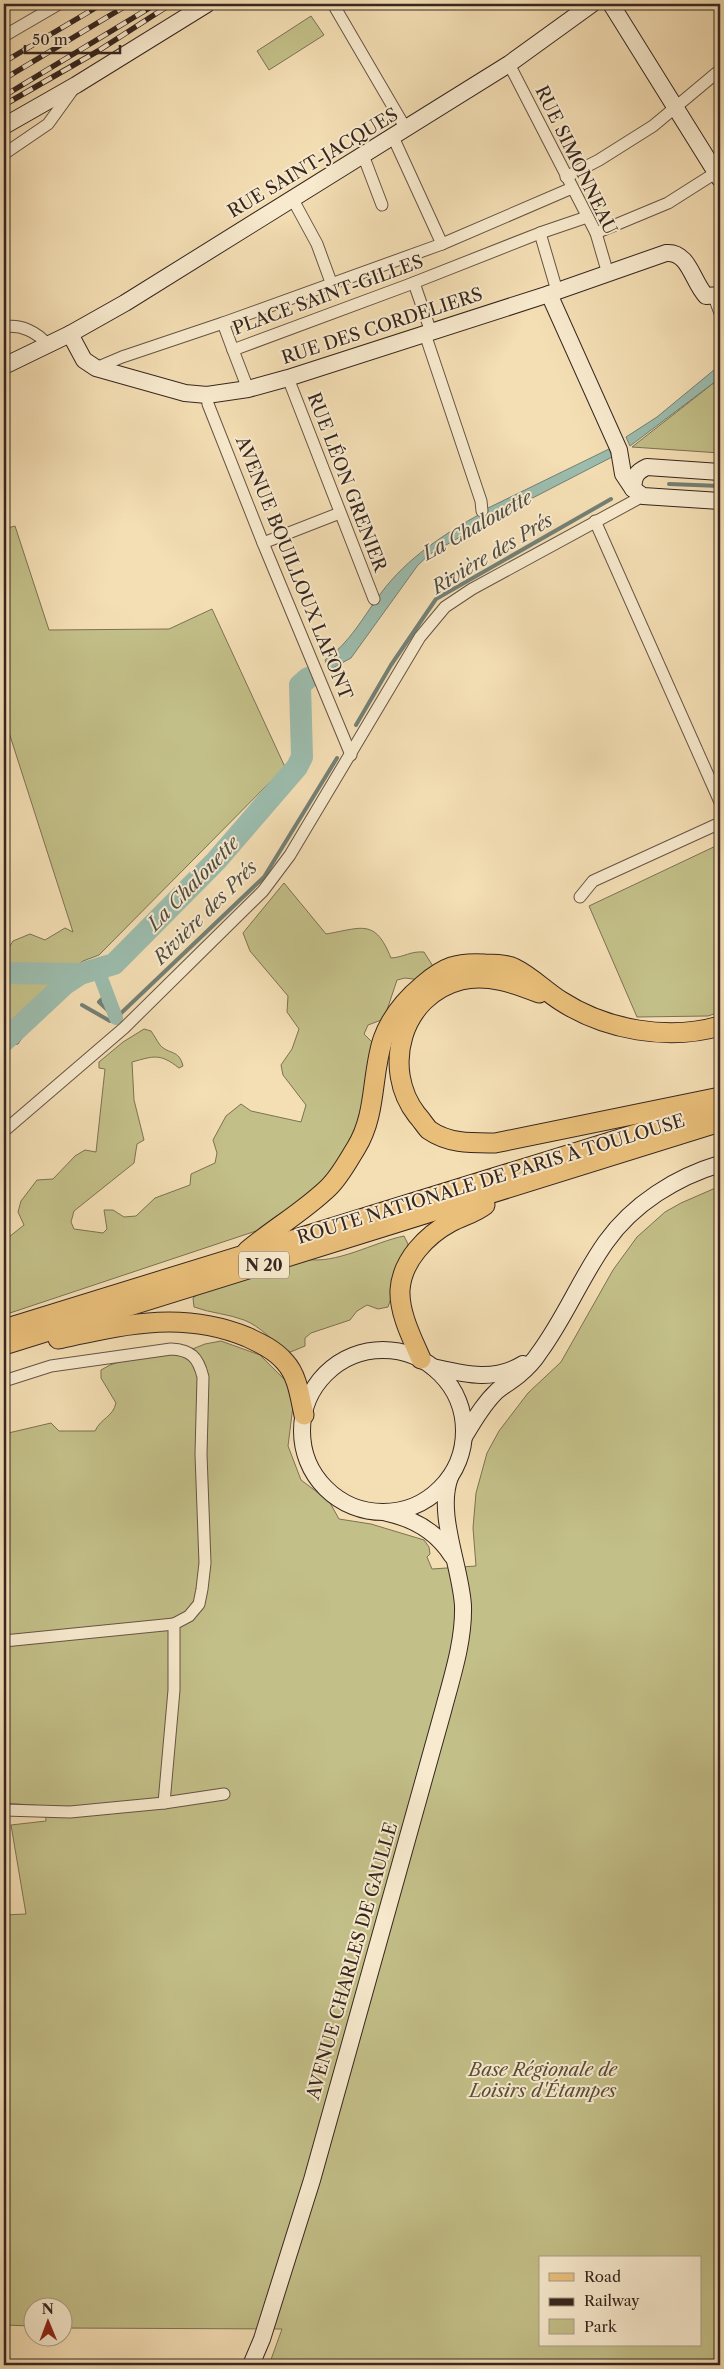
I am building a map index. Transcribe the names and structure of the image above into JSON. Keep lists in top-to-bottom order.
{
  "streets": {
    "main road": [
      "RUE SAINT-JACQUES",
      "RUE DES CORDELIERS",
      "ROUTE NATIONALE DE PARIS À TOULOUSE",
      "N 20",
      "AVENUE CHARLES DE GAULLE"
    ],
    "street": [
      "RUE SIMONNEAU",
      "PLACE SAINT-GILLES",
      "RUE LÉON GRENIER",
      "AVENUE BOUILLOUX LAFONT"
    ]
  },
  "crossings": [
    ["RUE SIMONNEAU", "RUE SAINT-JACQUES"],
    ["RUE SIMONNEAU", "PLACE SAINT-GILLES"],
    ["RUE SIMONNEAU", "RUE DES CORDELIERS"],
    ["RUE DES CORDELIERS", "RUE LÉON GRENIER"],
    ["RUE DES CORDELIERS", "AVENUE BOUILLOUX LAFONT"]
  ],
  "water": ["La Chalouette", "Rivière des Prés"],
  "parks": ["Base Régionale de Loisirs d'Étampes"],
  "legend": ["Road", "Railway", "Park"],
  "scale_bar": "50 m",
  "north": "top"
}
